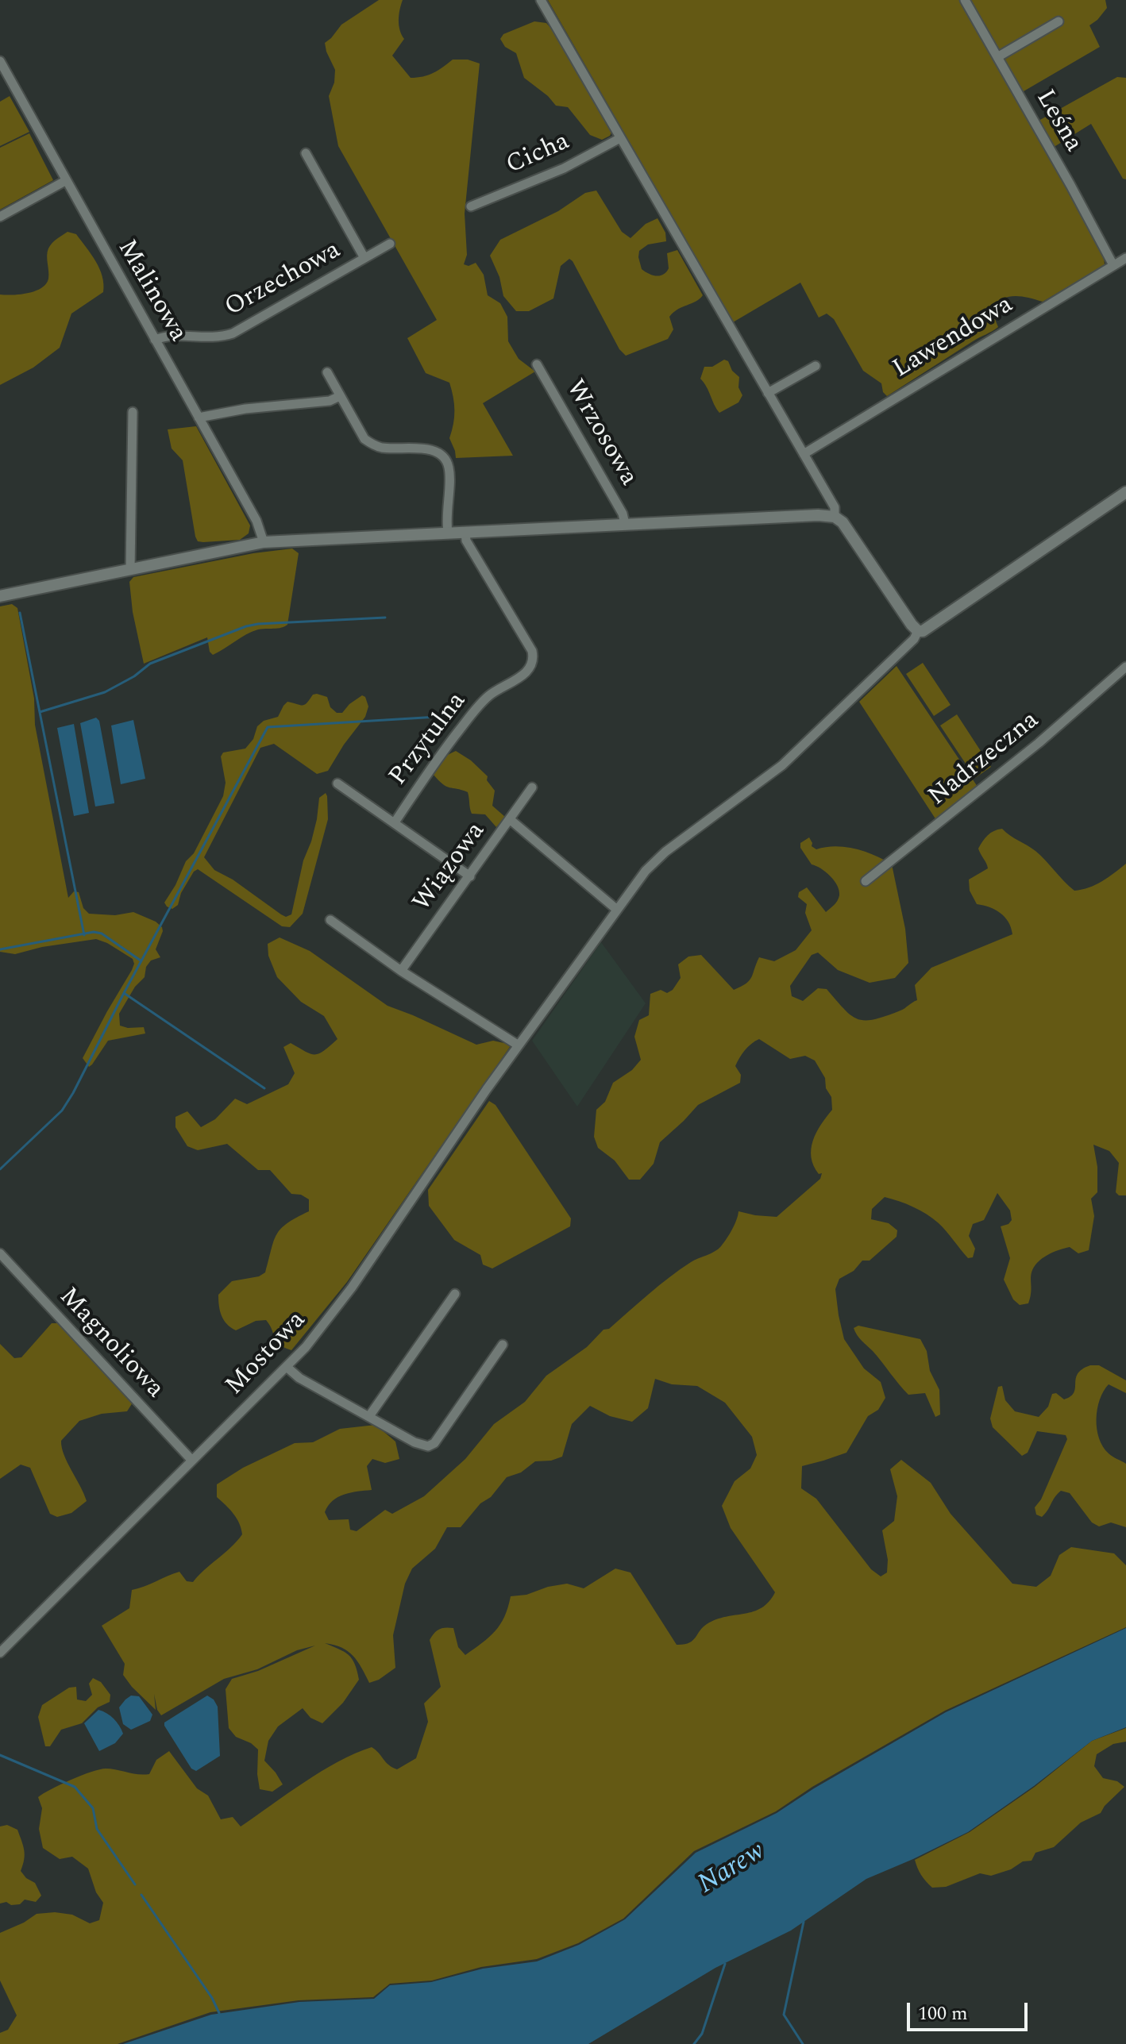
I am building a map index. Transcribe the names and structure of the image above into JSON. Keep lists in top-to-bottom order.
{
  "streets": {
    "street": [
      "Leśna",
      "Cicha",
      "Orzechowa",
      "Malinowa",
      "Lawendowa",
      "Wrzosowa",
      "Przytulna",
      "Nadrzeczna",
      "Wiązowa",
      "Magnoliowa",
      "Mostowa"
    ]
  },
  "crossings": [
    ["Leśna", "Lawendowa"],
    ["Orzechowa", "Malinowa"],
    ["Magnoliowa", "Mostowa"]
  ],
  "water": ["Narew"],
  "scale_bar": "100 m"
}
